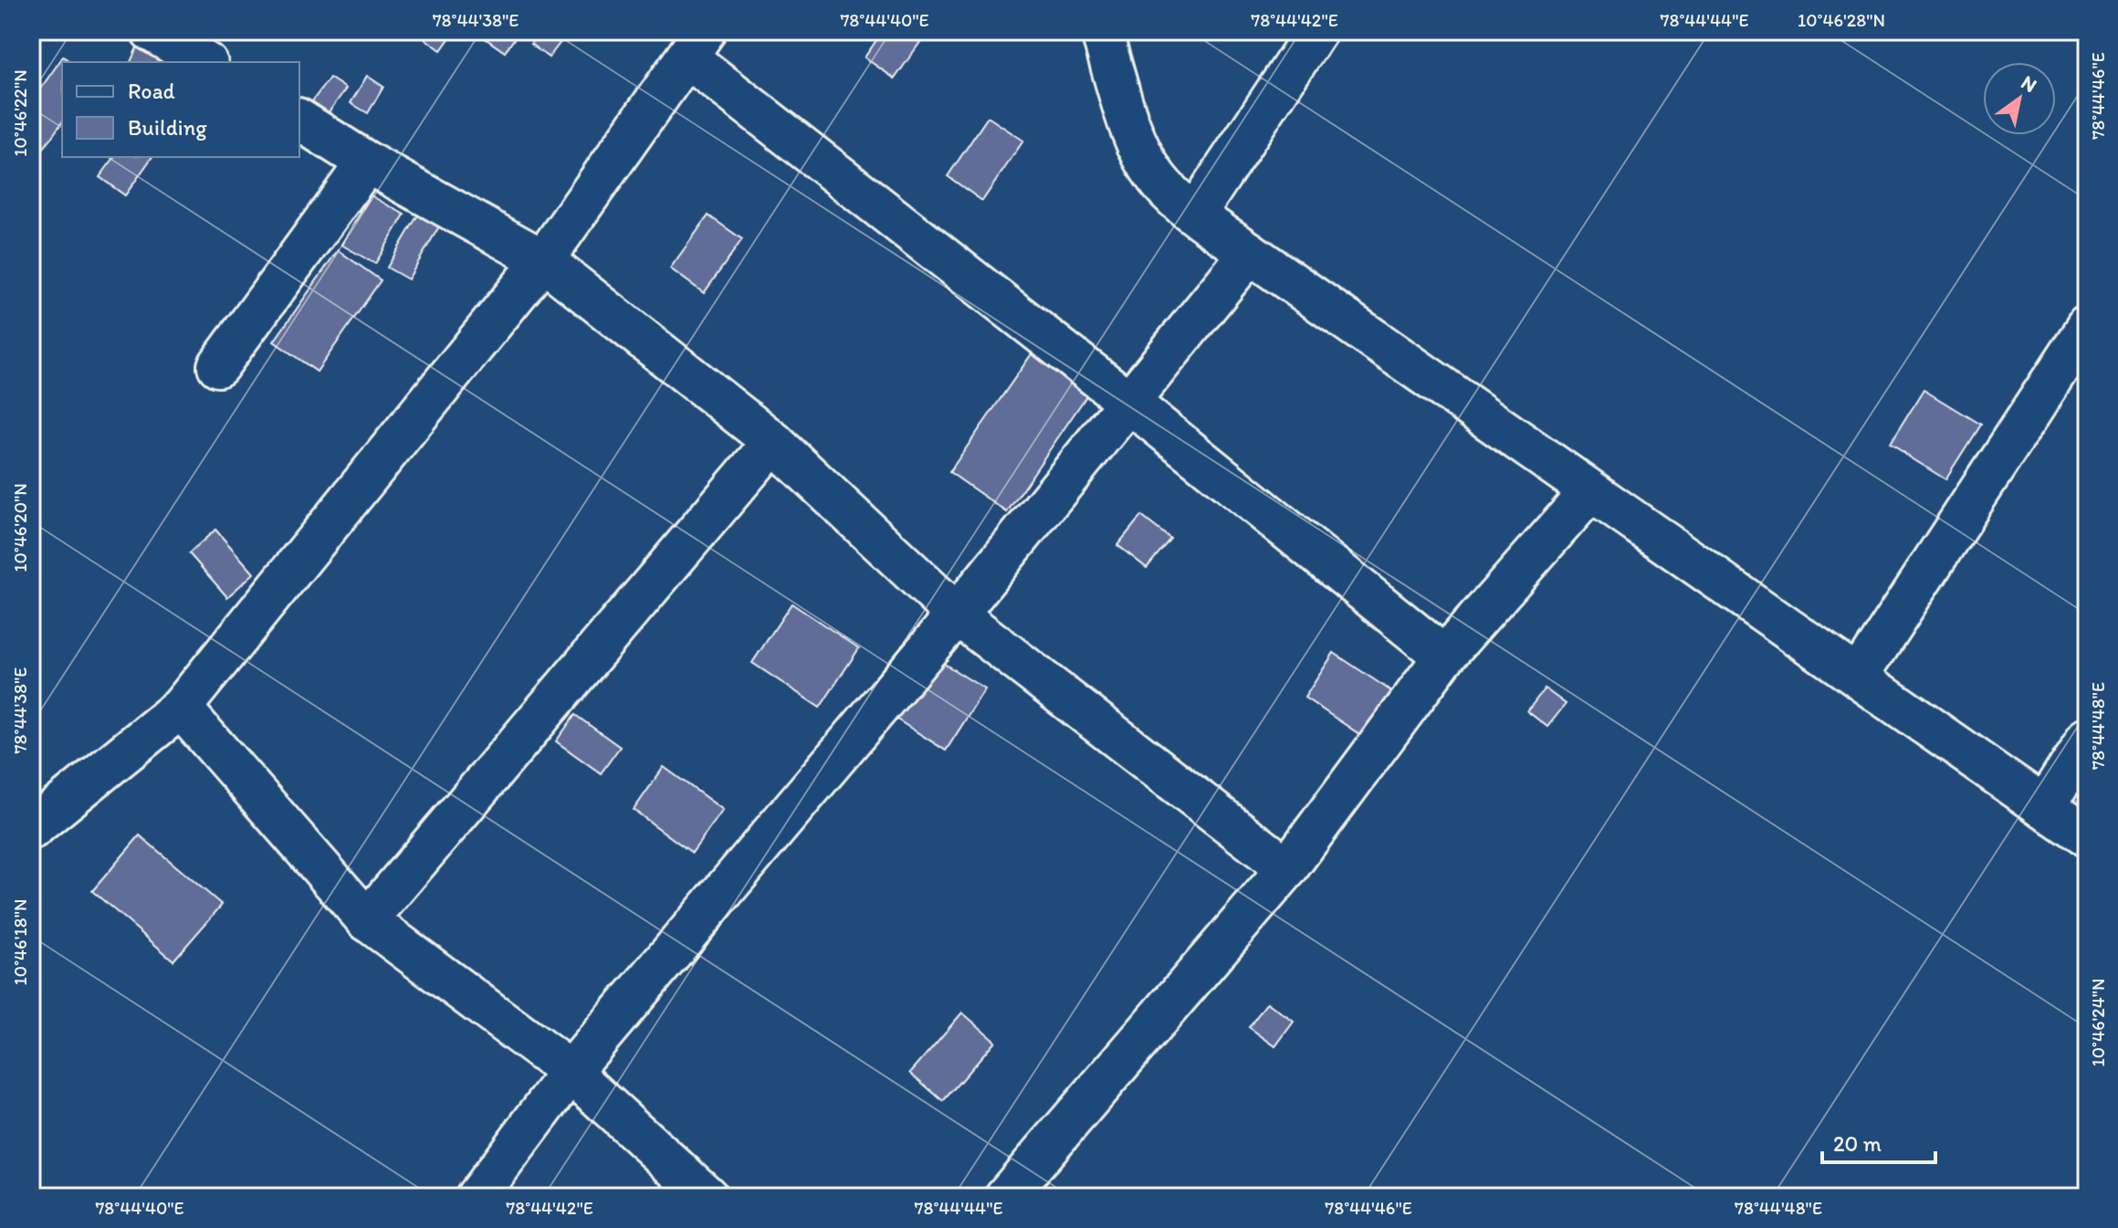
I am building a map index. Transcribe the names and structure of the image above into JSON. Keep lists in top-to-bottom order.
{
  "legend": ["Road", "Building"],
  "scale_bar": "20 m",
  "north": "top right",
  "coordinates": [
    "78°44'38\"E",
    "78°44'40\"E",
    "78°44'42\"E",
    "78°44'44\"E",
    "10°46'28\"N",
    "78°44'46\"E",
    "10°46'22\"N",
    "10°46'20\"N",
    "78°44'48\"E",
    "10°46'18\"N",
    "10°46'24\"N"
  ]
}
